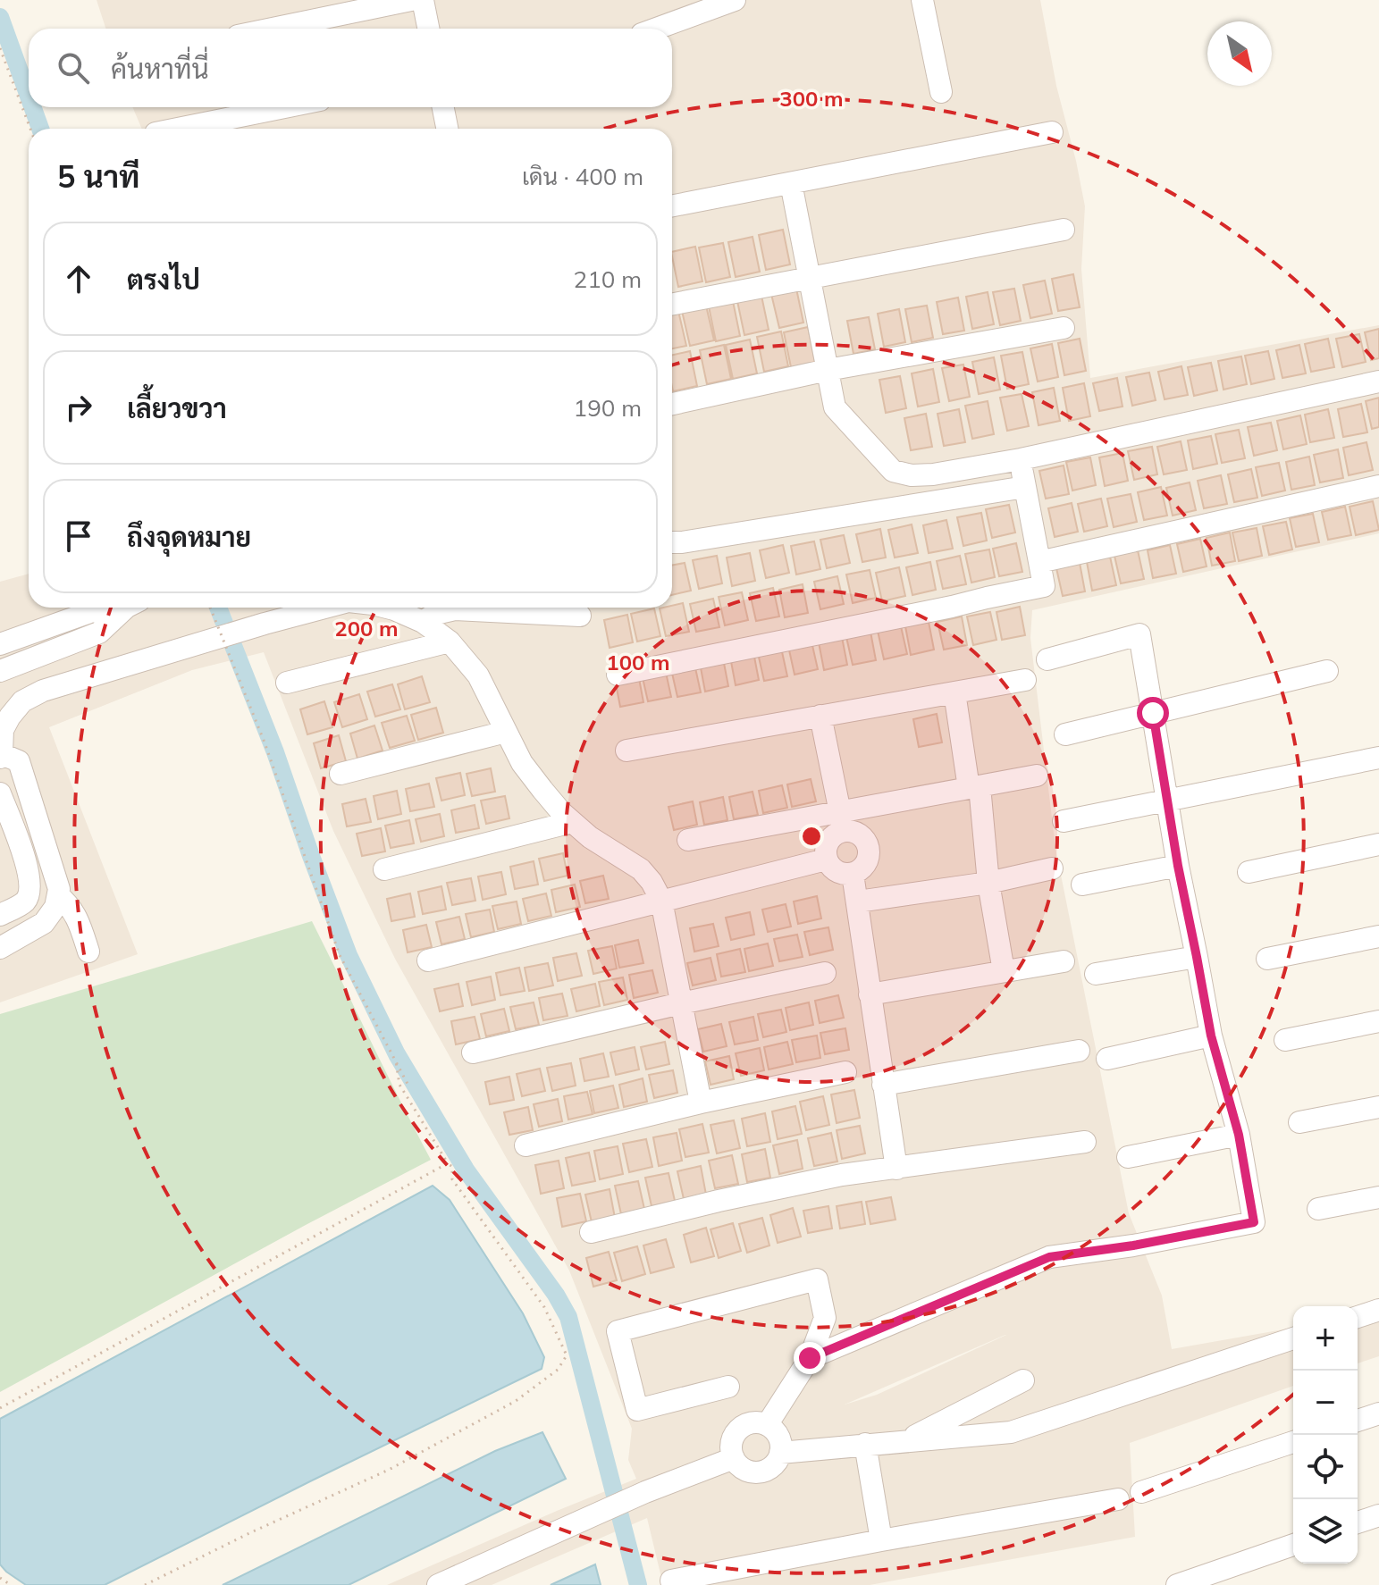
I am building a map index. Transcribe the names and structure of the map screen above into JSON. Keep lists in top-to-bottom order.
{
  "north": "bottom right",
  "page": {
    "search": "ค้นหาที่นี่",
    "heading": ["5 นาที", "เดิน · 400 m"],
    "list": [
      ["ตรงไป", "210 m"],
      ["เลี้ยวขวา", "190 m"],
      "ถึงจุดหมาย"
    ],
    "map_buttons": ["+", "−"]
  },
  "rings": ["300 m", "200 m", "100 m"]
}
